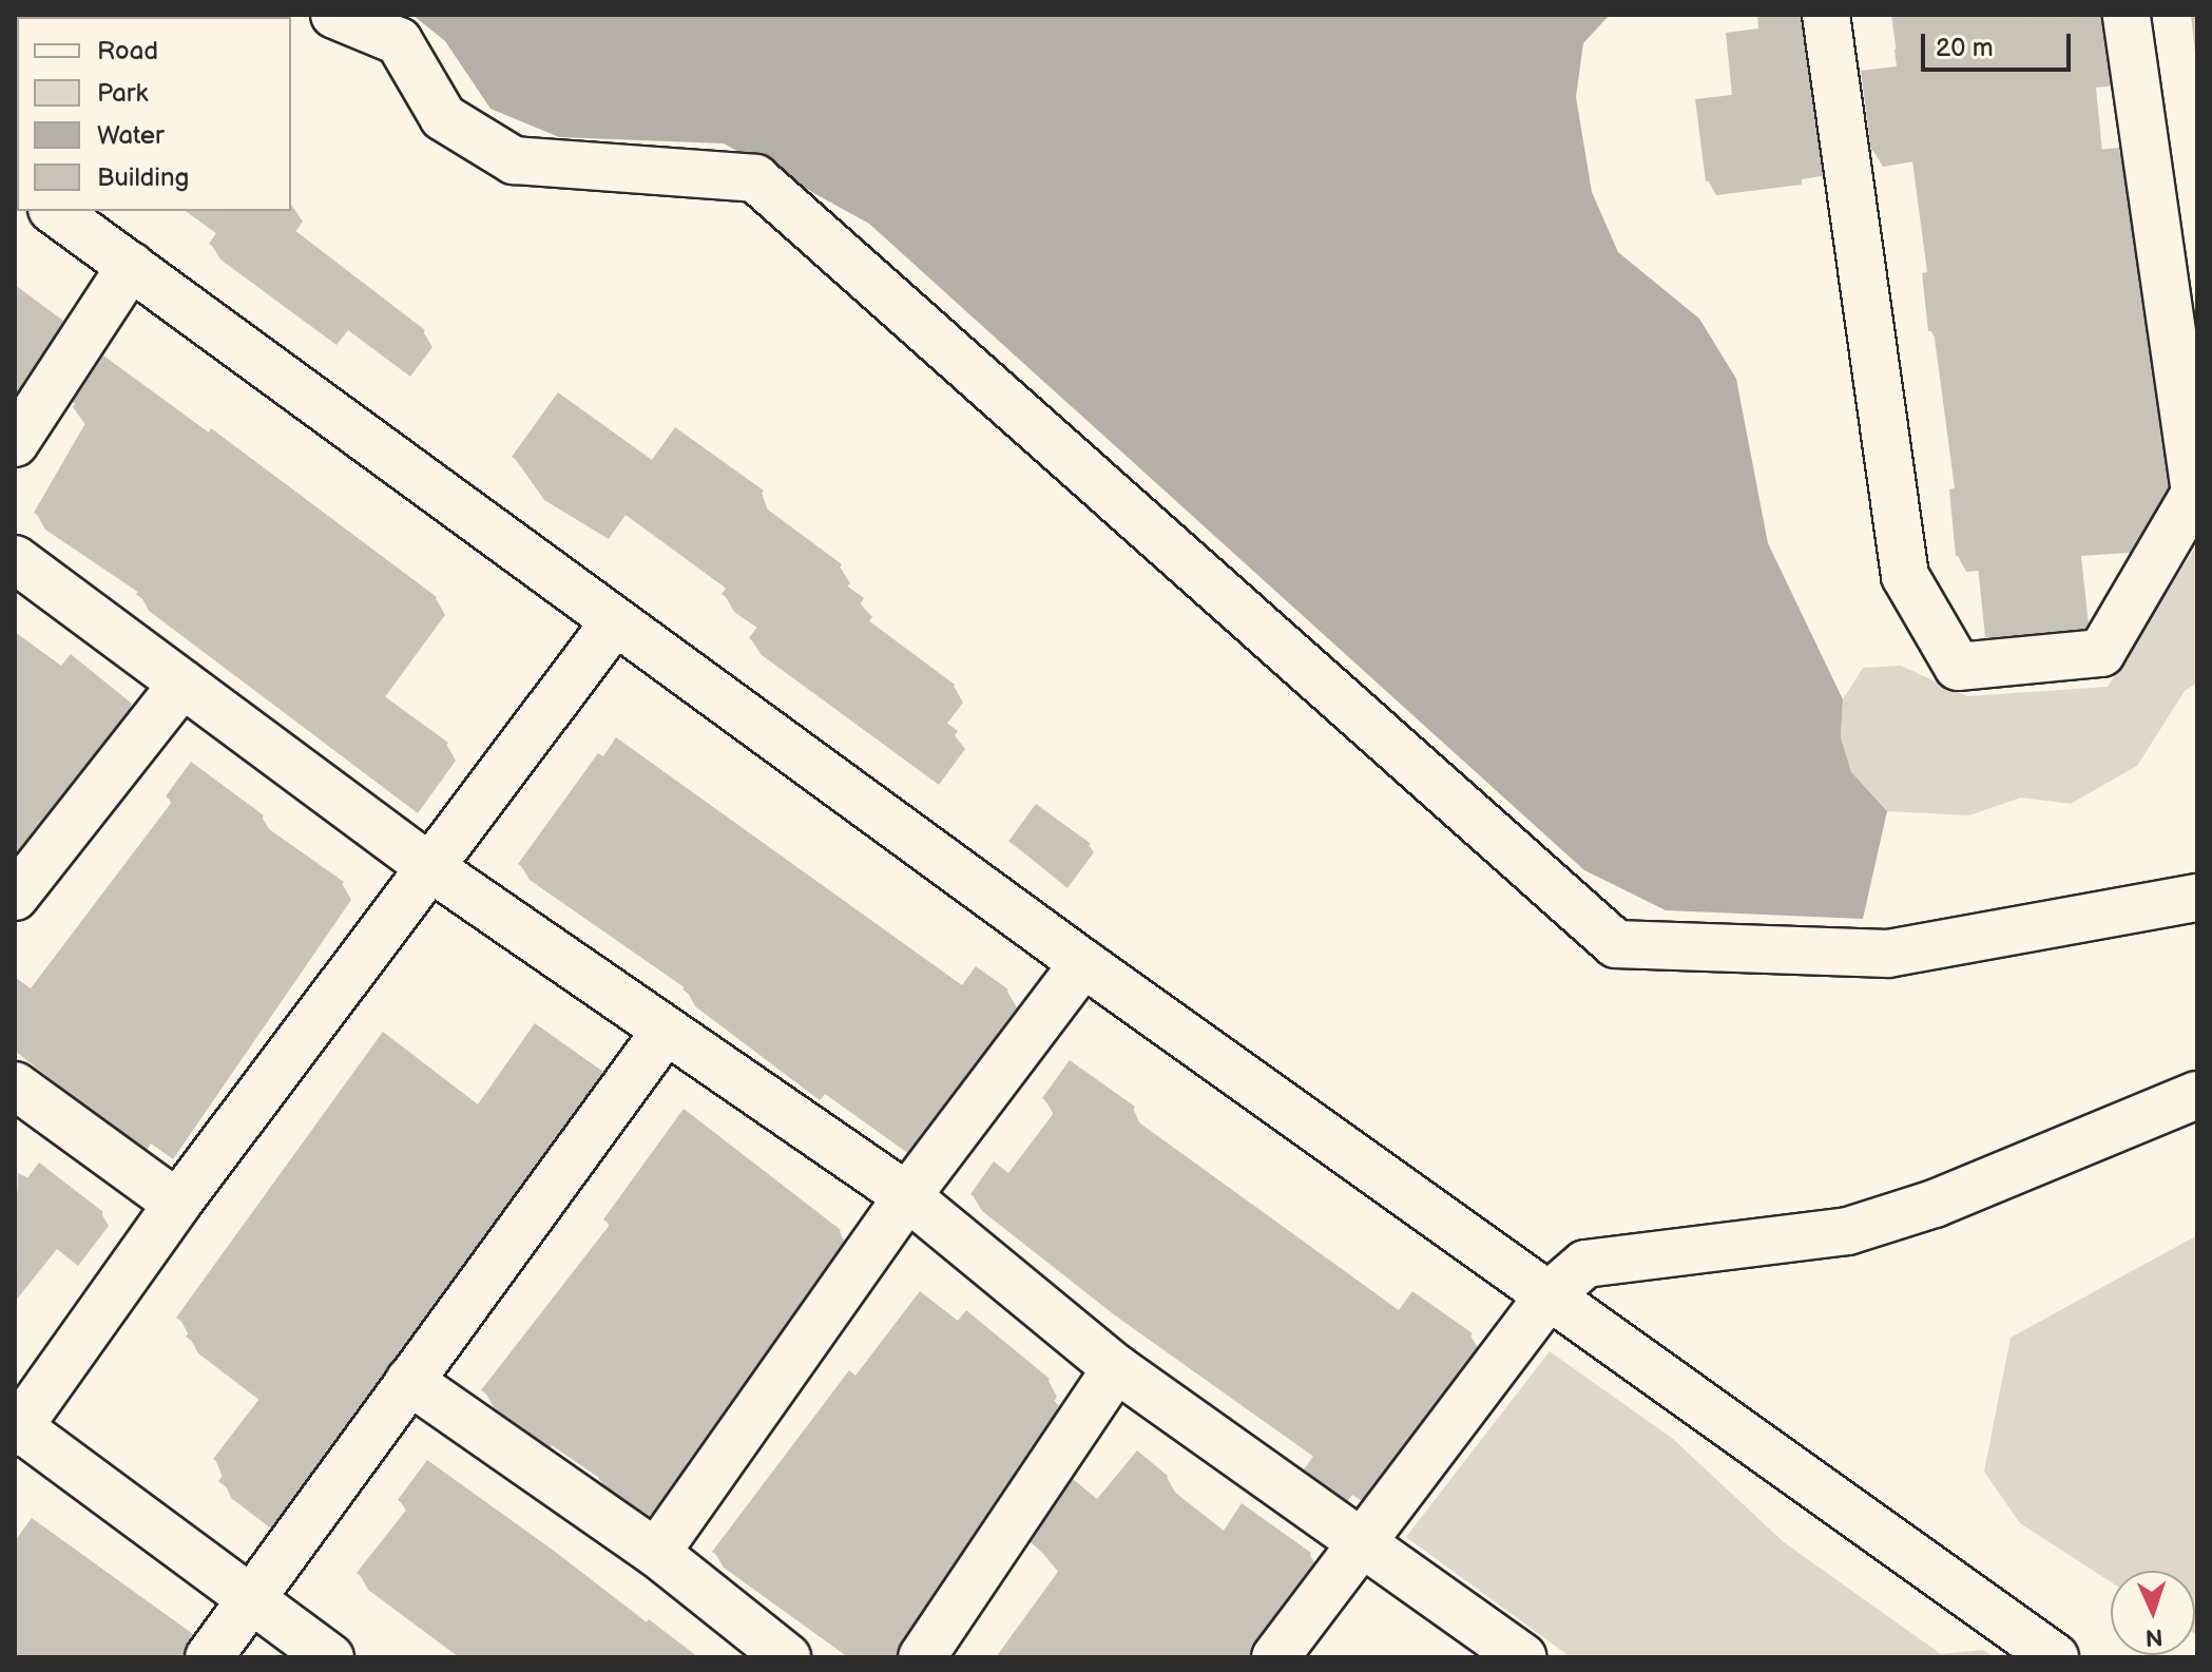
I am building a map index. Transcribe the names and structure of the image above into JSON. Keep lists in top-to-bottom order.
{
  "legend": [
    "Road",
    "Park",
    "Water",
    "Building"
  ],
  "scale_bar": "20 m",
  "north": "bottom"
}
